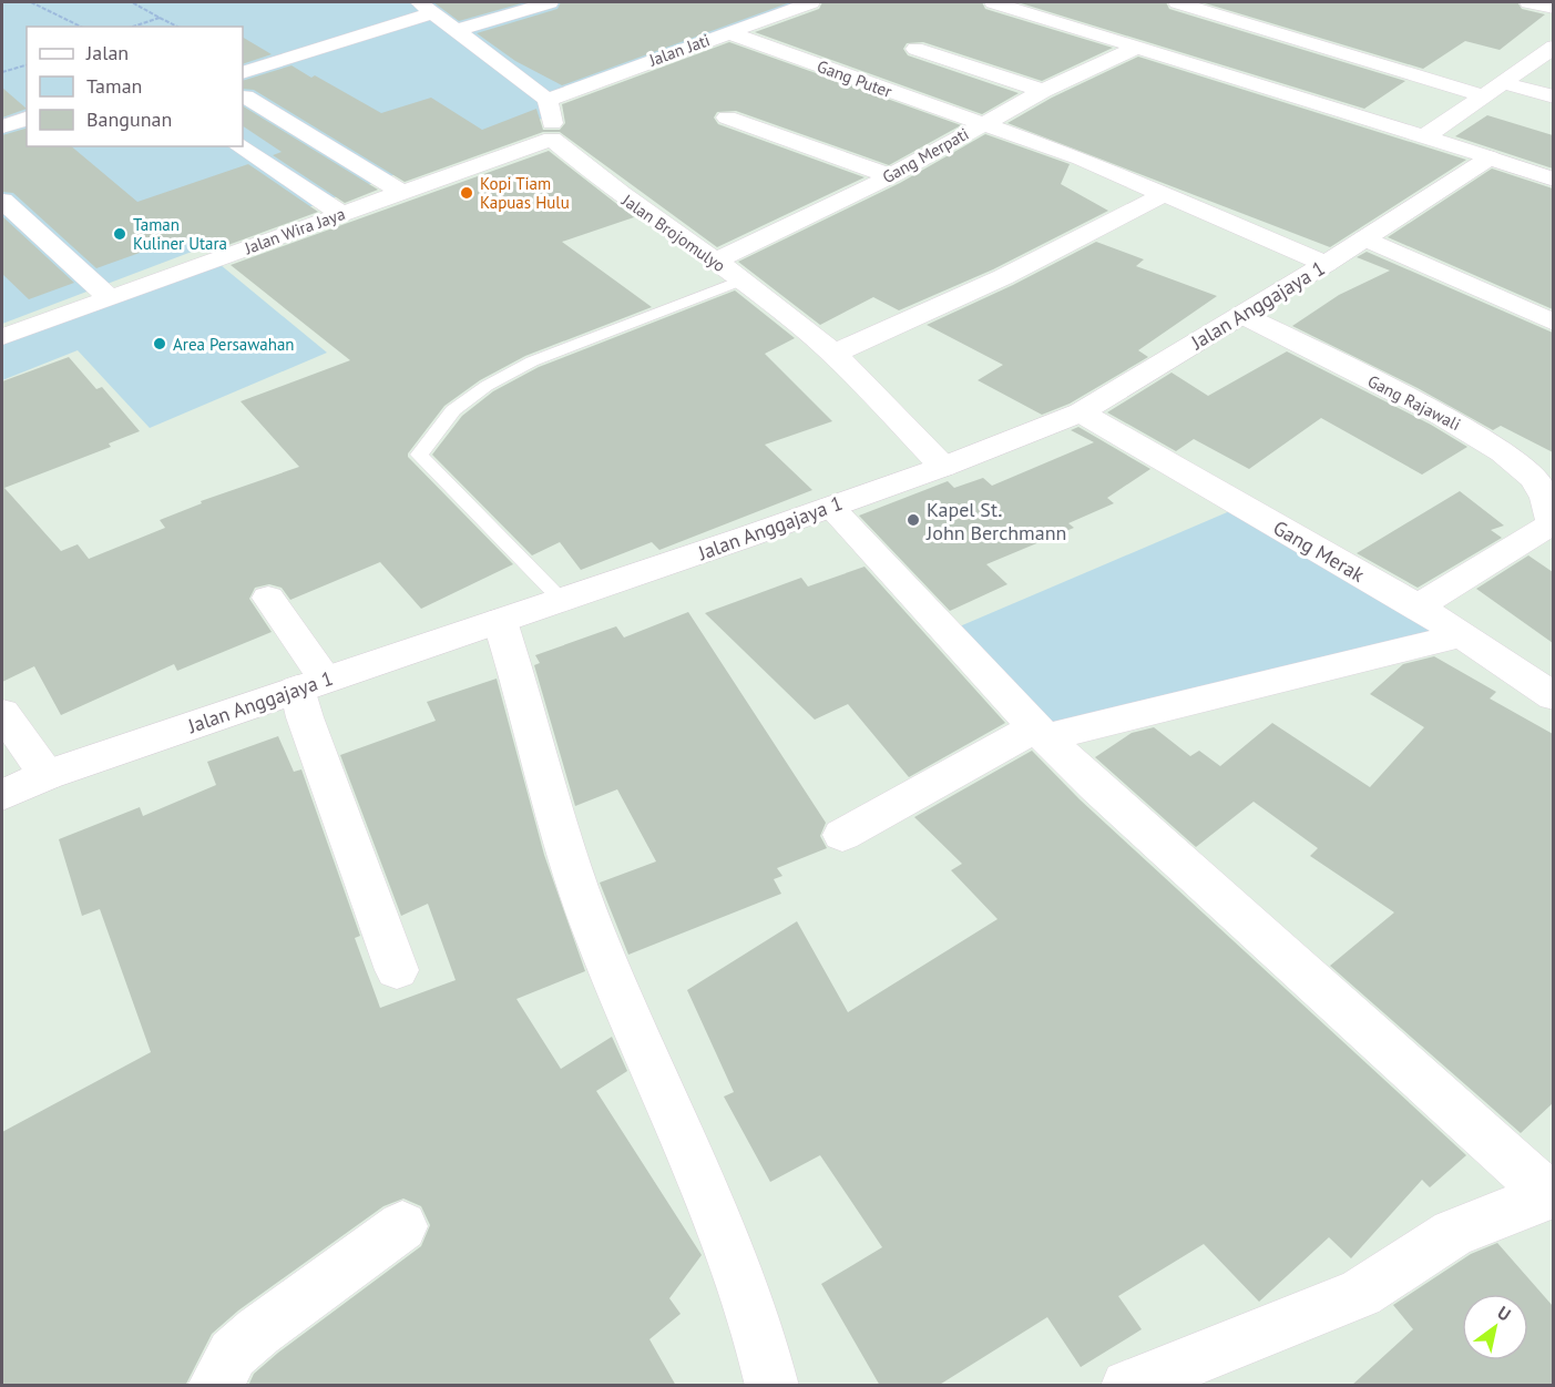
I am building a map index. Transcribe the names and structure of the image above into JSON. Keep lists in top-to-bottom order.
{
  "streets": {
    "street": [
      "Jalan Jati",
      "Gang Puter",
      "Gang Merpati",
      "Jalan Wira Jaya",
      "Jalan Brojomulyo",
      "Jalan Anggajaya 1",
      "Gang Rajawali",
      "Gang Merak"
    ]
  },
  "crossings": [
    ["Jalan Jati", "Gang Puter"],
    ["Gang Puter", "Gang Merpati"],
    ["Gang Puter", "Jalan Anggajaya 1"],
    ["Gang Merpati", "Jalan Brojomulyo"],
    ["Jalan Wira Jaya", "Jalan Brojomulyo"],
    ["Jalan Brojomulyo", "Jalan Anggajaya 1"],
    ["Jalan Anggajaya 1", "Gang Rajawali"],
    ["Jalan Anggajaya 1", "Gang Merak"]
  ],
  "places": [
    "Kopi Tiam Kapuas Hulu",
    "Taman Kuliner Utara",
    "Area Persawahan",
    "Kapel St. John Berchmann"
  ],
  "legend": ["Jalan", "Taman", "Bangunan"],
  "north": "top right"
}
